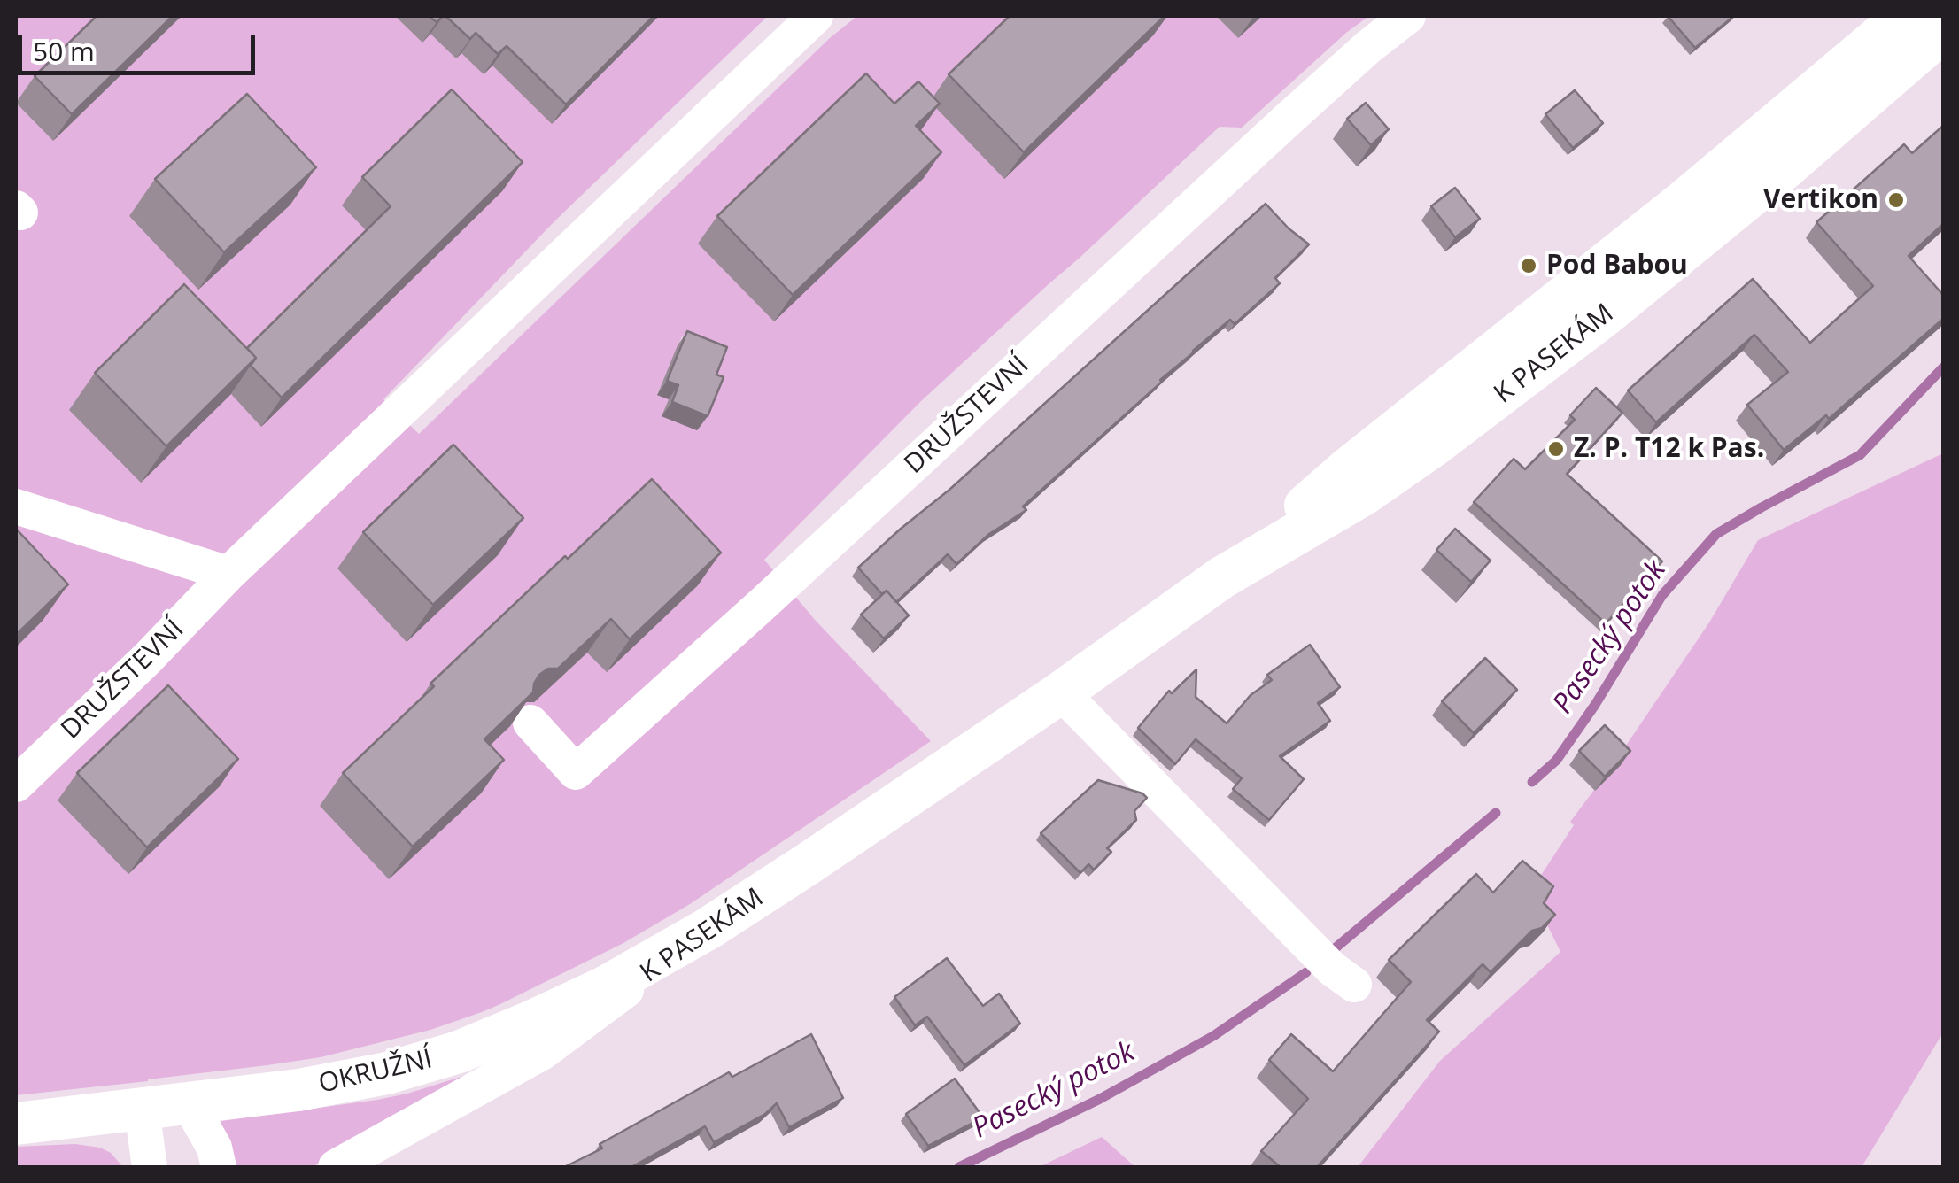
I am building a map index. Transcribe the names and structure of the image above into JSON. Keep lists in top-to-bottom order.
{
  "streets": {
    "street": ["K PASEKÁM", "DRUŽSTEVNÍ", "OKRUŽNÍ"]
  },
  "crossings": [
    ["K PASEKÁM", "OKRUŽNÍ"]
  ],
  "water": ["Pasecký potok"],
  "places": ["Vertikon", "Pod Babou", "Z. P. T12 k Pas."],
  "scale_bar": "50 m"
}
